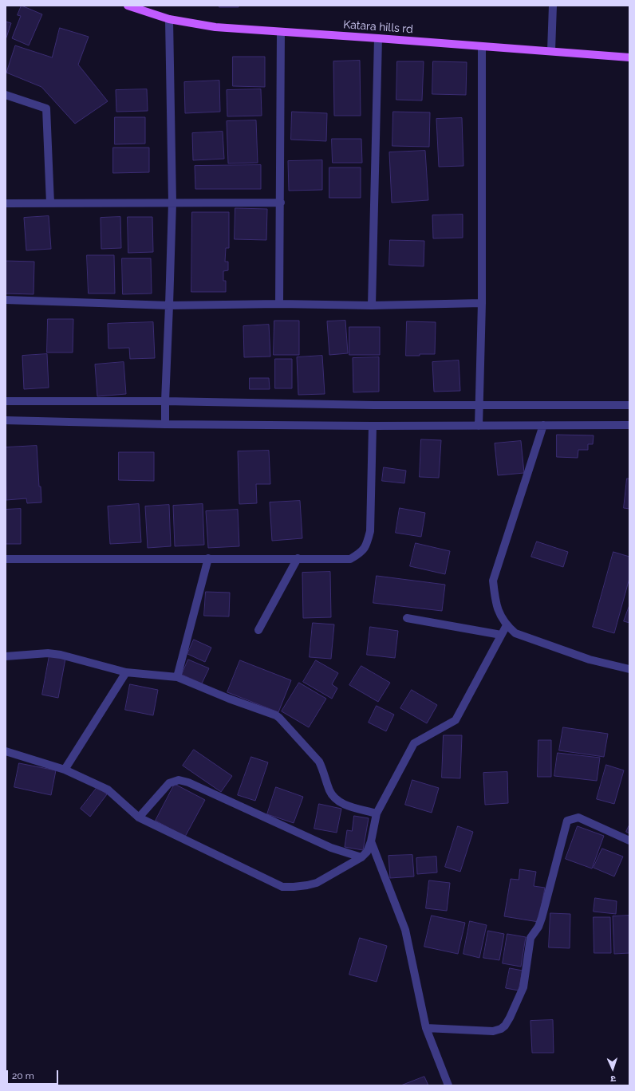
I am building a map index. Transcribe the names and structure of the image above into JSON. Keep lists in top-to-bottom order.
{
  "streets": {
    "main road": ["Katara hills rd"]
  },
  "scale_bar": "20 m",
  "north": "bottom"
}
